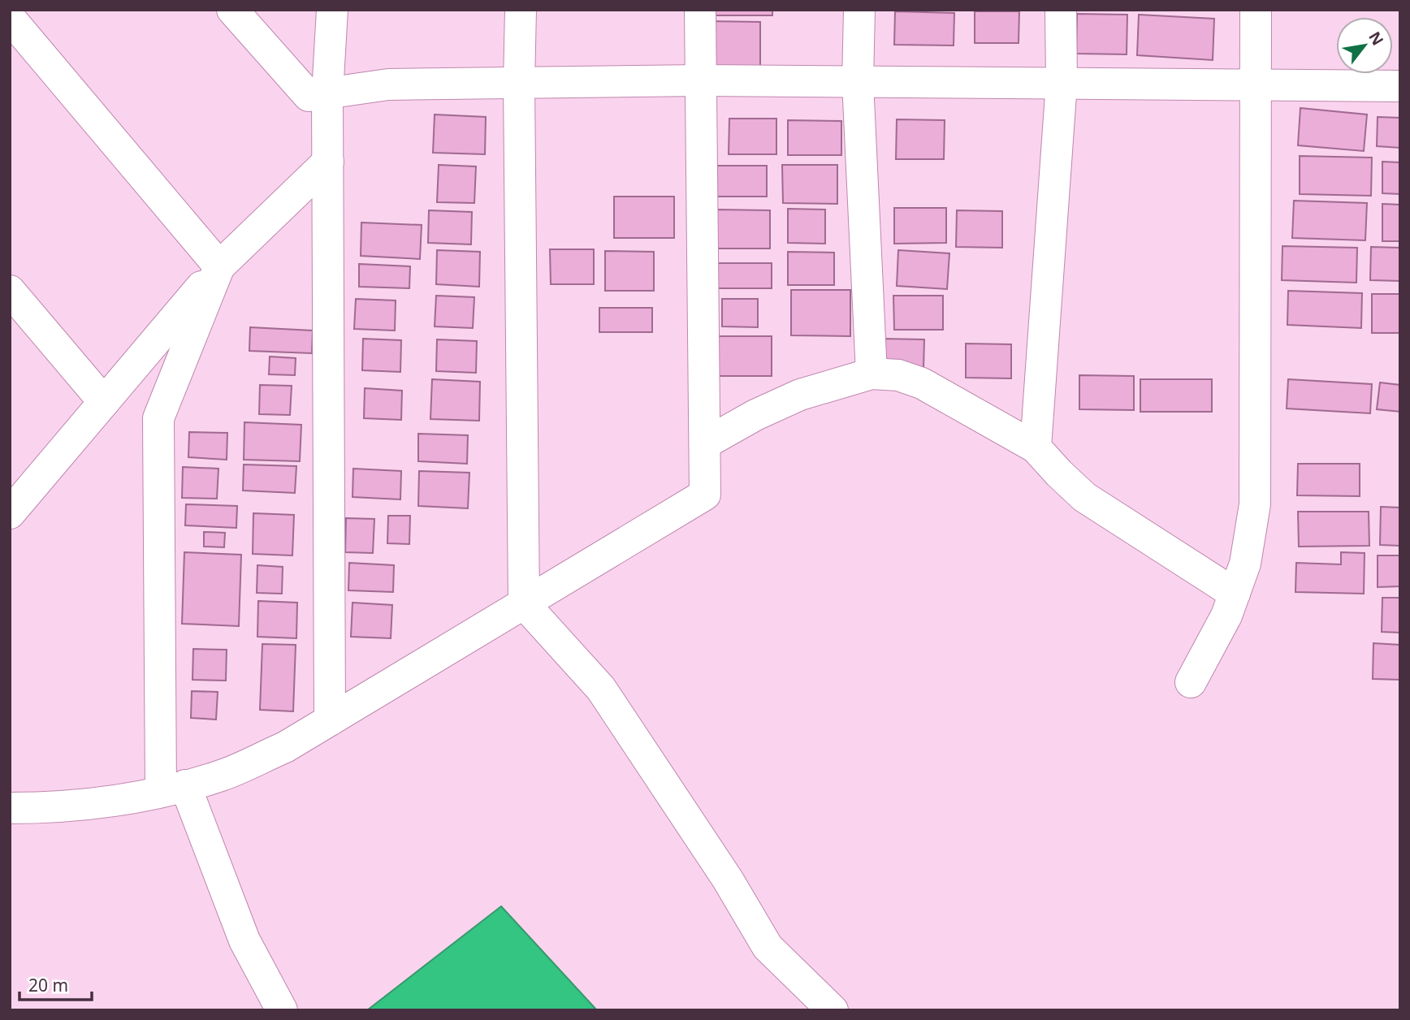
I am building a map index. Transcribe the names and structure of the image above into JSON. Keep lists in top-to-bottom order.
{
  "scale_bar": "20 m",
  "north": "top right"
}
